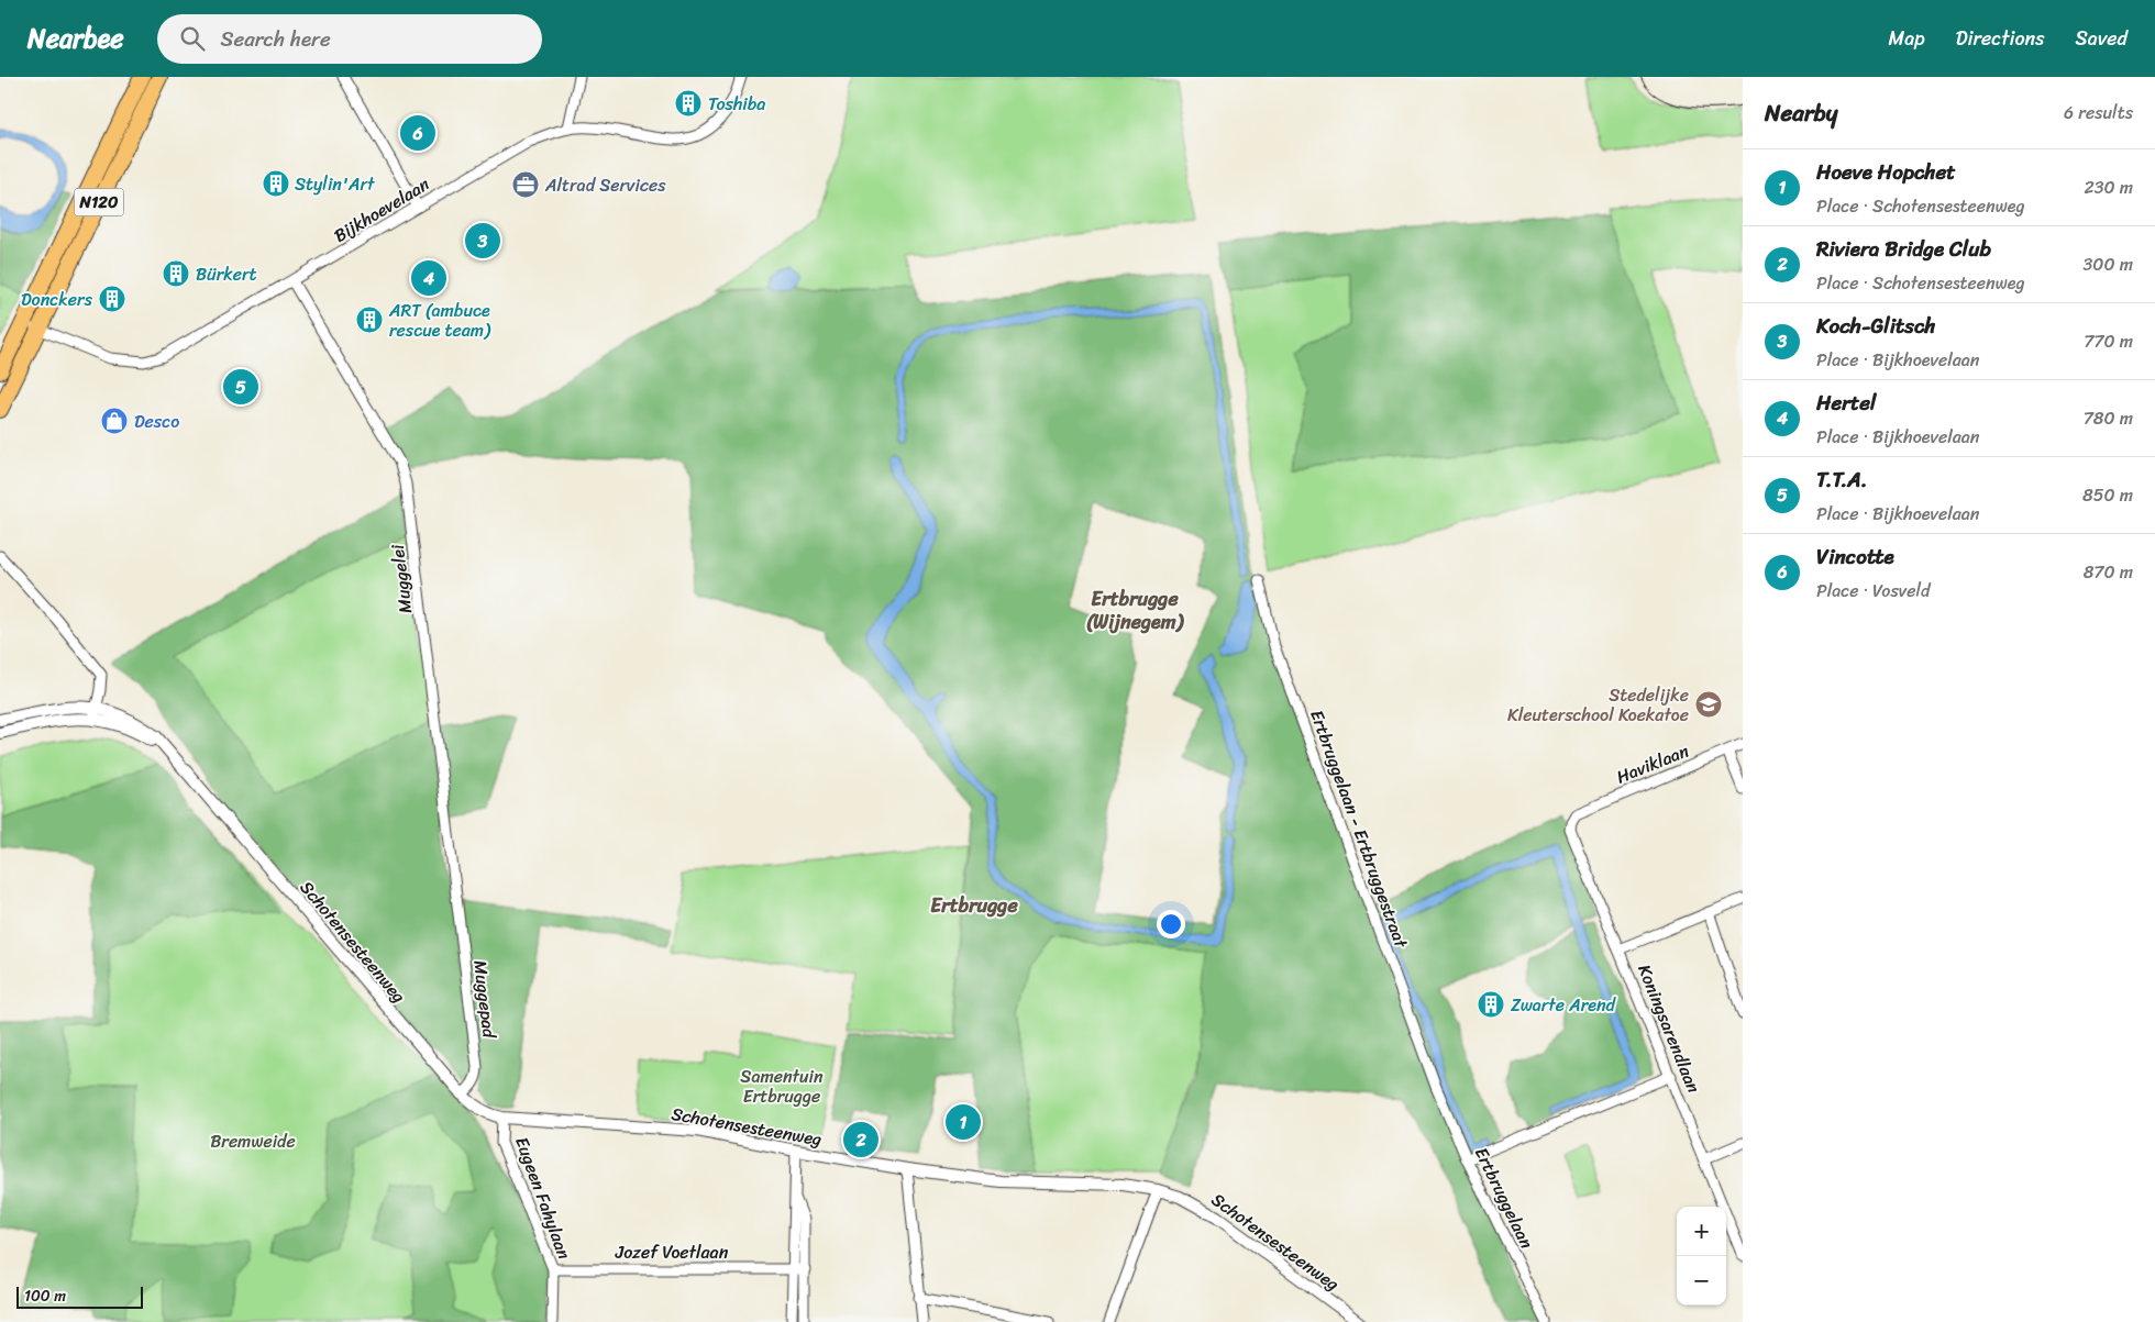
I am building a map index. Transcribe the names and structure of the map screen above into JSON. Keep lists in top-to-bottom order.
{
  "streets": {
    "main road": ["N120"],
    "street": [
      "Bijkhoevelaan",
      "Muggelei",
      "Haviklaan",
      "Ertbruggelaan - Ertbruggestraat",
      "Schotensesteenweg",
      "Muggepad",
      "Koningsarendlaan",
      "Eugeen Fahylaan",
      "Ertbruggelaan",
      "Jozef Voetlaan"
    ]
  },
  "crossings": [
    ["N120", "Bijkhoevelaan"],
    ["Bijkhoevelaan", "Muggelei"],
    ["Muggelei", "Muggepad"],
    ["Haviklaan", "Koningsarendlaan"],
    ["Ertbruggelaan - Ertbruggestraat", "Ertbruggelaan"],
    ["Schotensesteenweg", "Muggepad"],
    ["Schotensesteenweg", "Eugeen Fahylaan"],
    ["Eugeen Fahylaan", "Jozef Voetlaan"]
  ],
  "districts": ["Ertbrugge (Wijnegem)", "Ertbrugge"],
  "parks": ["Samentuin Ertbrugge", "Bremweide"],
  "places": {
    "building": [
      "Toshiba",
      "Stylin'Art",
      "Bürkert",
      "Donckers",
      "ART (ambuce rescue team)",
      "Zwarte Arend"
    ],
    "office": ["Altrad Services"],
    "shop": ["Desco"],
    "school or university": ["Stedelijke Kleuterschool Koekatoe"]
  },
  "scale_bar": "100 m",
  "page": {
    "header": "Nearbee",
    "search": "Search here",
    "nav": ["Map", "Directions", "Saved"],
    "heading": ["Nearby", "6 results"],
    "pins": [
      "6",
      "3",
      "4",
      "5",
      "1",
      "2"
    ],
    "list": [
      {
        "mark": "1",
        "name": "Hoeve Hopchet",
        "note": "Place · Schotensesteenweg",
        "value": "230 m"
      },
      {
        "mark": "2",
        "name": "Riviera Bridge Club",
        "note": "Place · Schotensesteenweg",
        "value": "300 m"
      },
      {
        "mark": "3",
        "name": "Koch-Glitsch",
        "note": "Place · Bijkhoevelaan",
        "value": "770 m"
      },
      {
        "mark": "4",
        "name": "Hertel",
        "note": "Place · Bijkhoevelaan",
        "value": "780 m"
      },
      {
        "mark": "5",
        "name": "T.T.A.",
        "note": "Place · Bijkhoevelaan",
        "value": "850 m"
      },
      {
        "mark": "6",
        "name": "Vincotte",
        "note": "Place · Vosveld",
        "value": "870 m"
      }
    ],
    "map_buttons": ["+", "−"],
    "scale": "100 m"
  }
}
